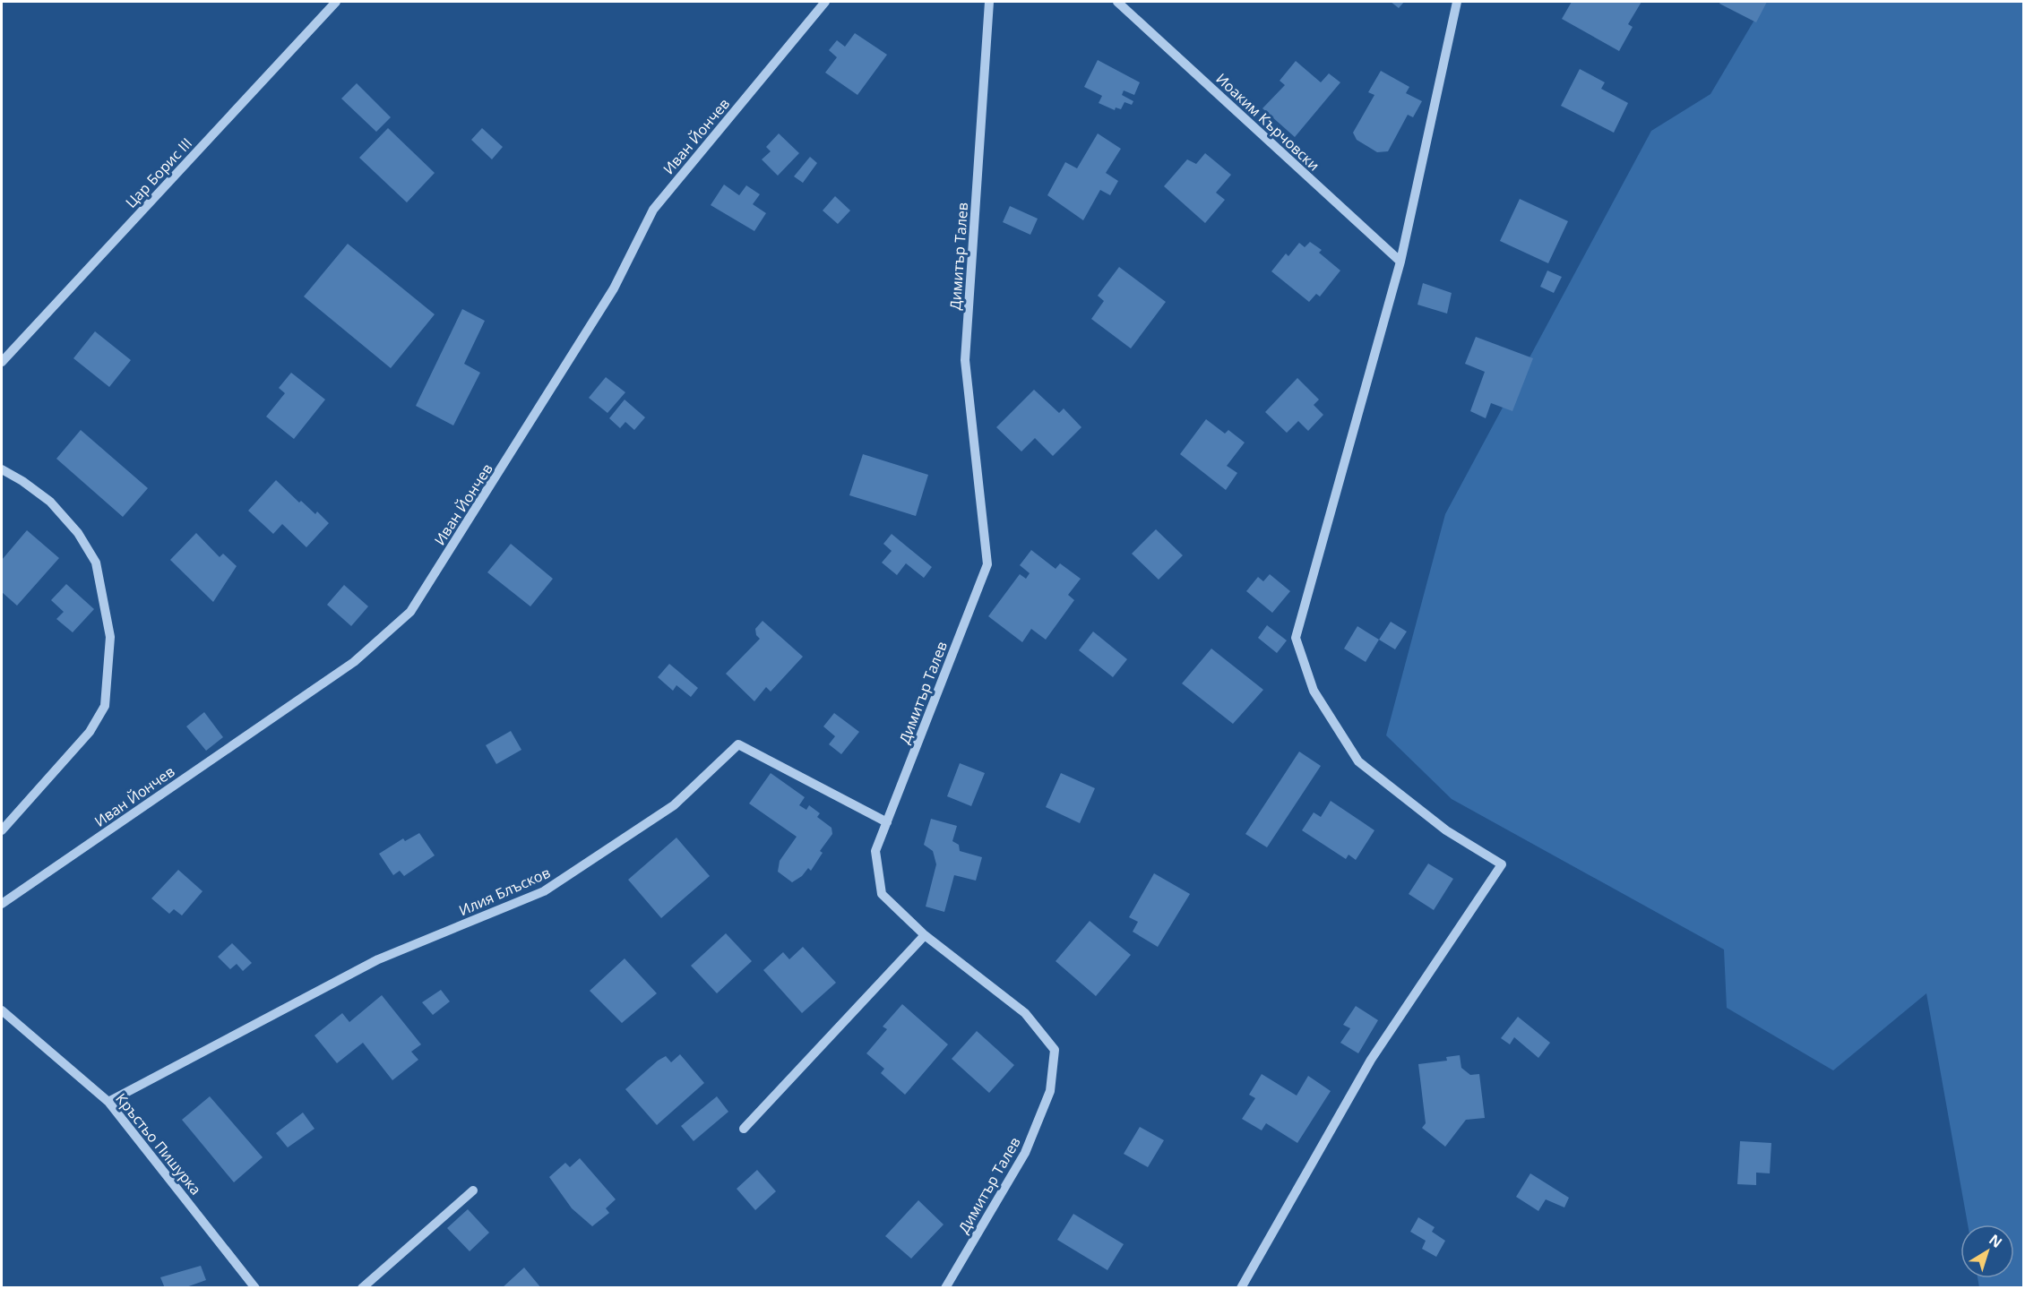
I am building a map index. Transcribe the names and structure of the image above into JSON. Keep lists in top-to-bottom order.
{
  "streets": {
    "street": [
      "Иоаким Кърчовски",
      "Иван Йончев",
      "Цар Борис III",
      "Димитър Талев",
      "Илия Блъсков",
      "Кръстьо Пишурка"
    ]
  },
  "crossings": [
    ["Димитър Талев", "Илия Блъсков"],
    ["Илия Блъсков", "Кръстьо Пишурка"]
  ],
  "north": "top right"
}
